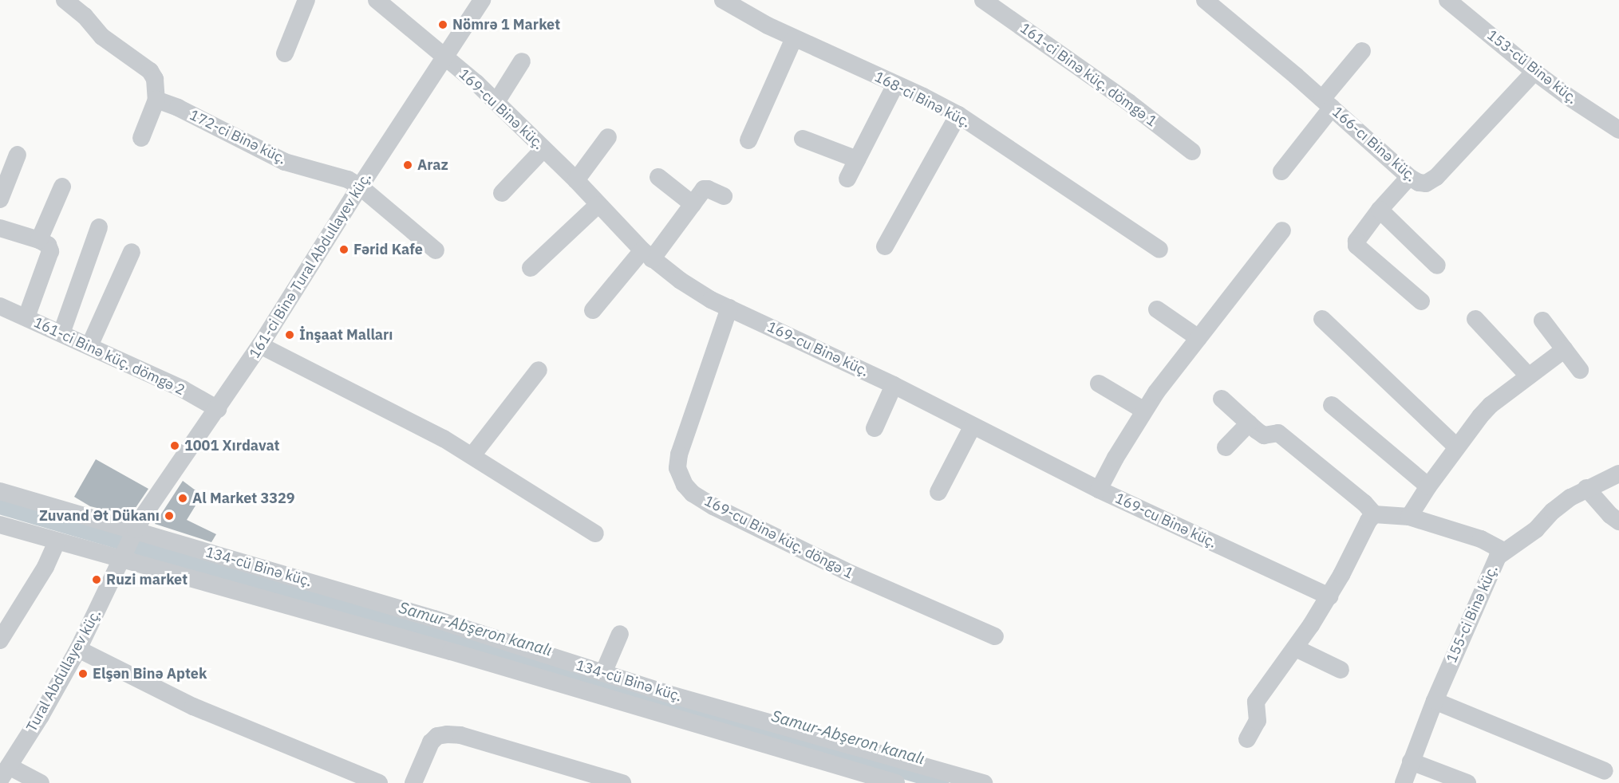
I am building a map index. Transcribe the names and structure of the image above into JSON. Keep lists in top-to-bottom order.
{
  "streets": {
    "street": [
      "153-cü Binə küç.",
      "161-ci Binə küç. dömgə 1",
      "168-ci Binə küç.",
      "169-cu Binə küç.",
      "172-ci Binə küç.",
      "166-cı Binə küç.",
      "161-ci Binə Tural Abdullayev küç.",
      "161-ci Binə küç. dömgə 2",
      "169-cu Binə küç. döngə 1",
      "134-cü Binə küç.",
      "155-ci Binə küç.",
      "Tural Abdullayev küç."
    ]
  },
  "crossings": [
    ["153-cü Binə küç.", "166-cı Binə küç."],
    ["169-cu Binə küç.", "161-ci Binə Tural Abdullayev küç."],
    ["169-cu Binə küç.", "169-cu Binə küç. döngə 1"],
    ["172-ci Binə küç.", "161-ci Binə Tural Abdullayev küç."],
    ["161-ci Binə Tural Abdullayev küç.", "161-ci Binə küç. dömgə 2"],
    ["161-ci Binə Tural Abdullayev küç.", "134-cü Binə küç."],
    ["161-ci Binə Tural Abdullayev küç.", "Tural Abdullayev küç."],
    ["134-cü Binə küç.", "Tural Abdullayev küç."]
  ],
  "water": ["Samur-Abşeron kanalı"],
  "places": [
    "Nömrə 1 Market",
    "Araz",
    "Fərid Kafe",
    "İnşaat Malları",
    "1001 Xırdavat",
    "Al Market 3329",
    "Zuvand Ət Dükanı",
    "Ruzi market",
    "Elşən Binə Aptek"
  ]
}
